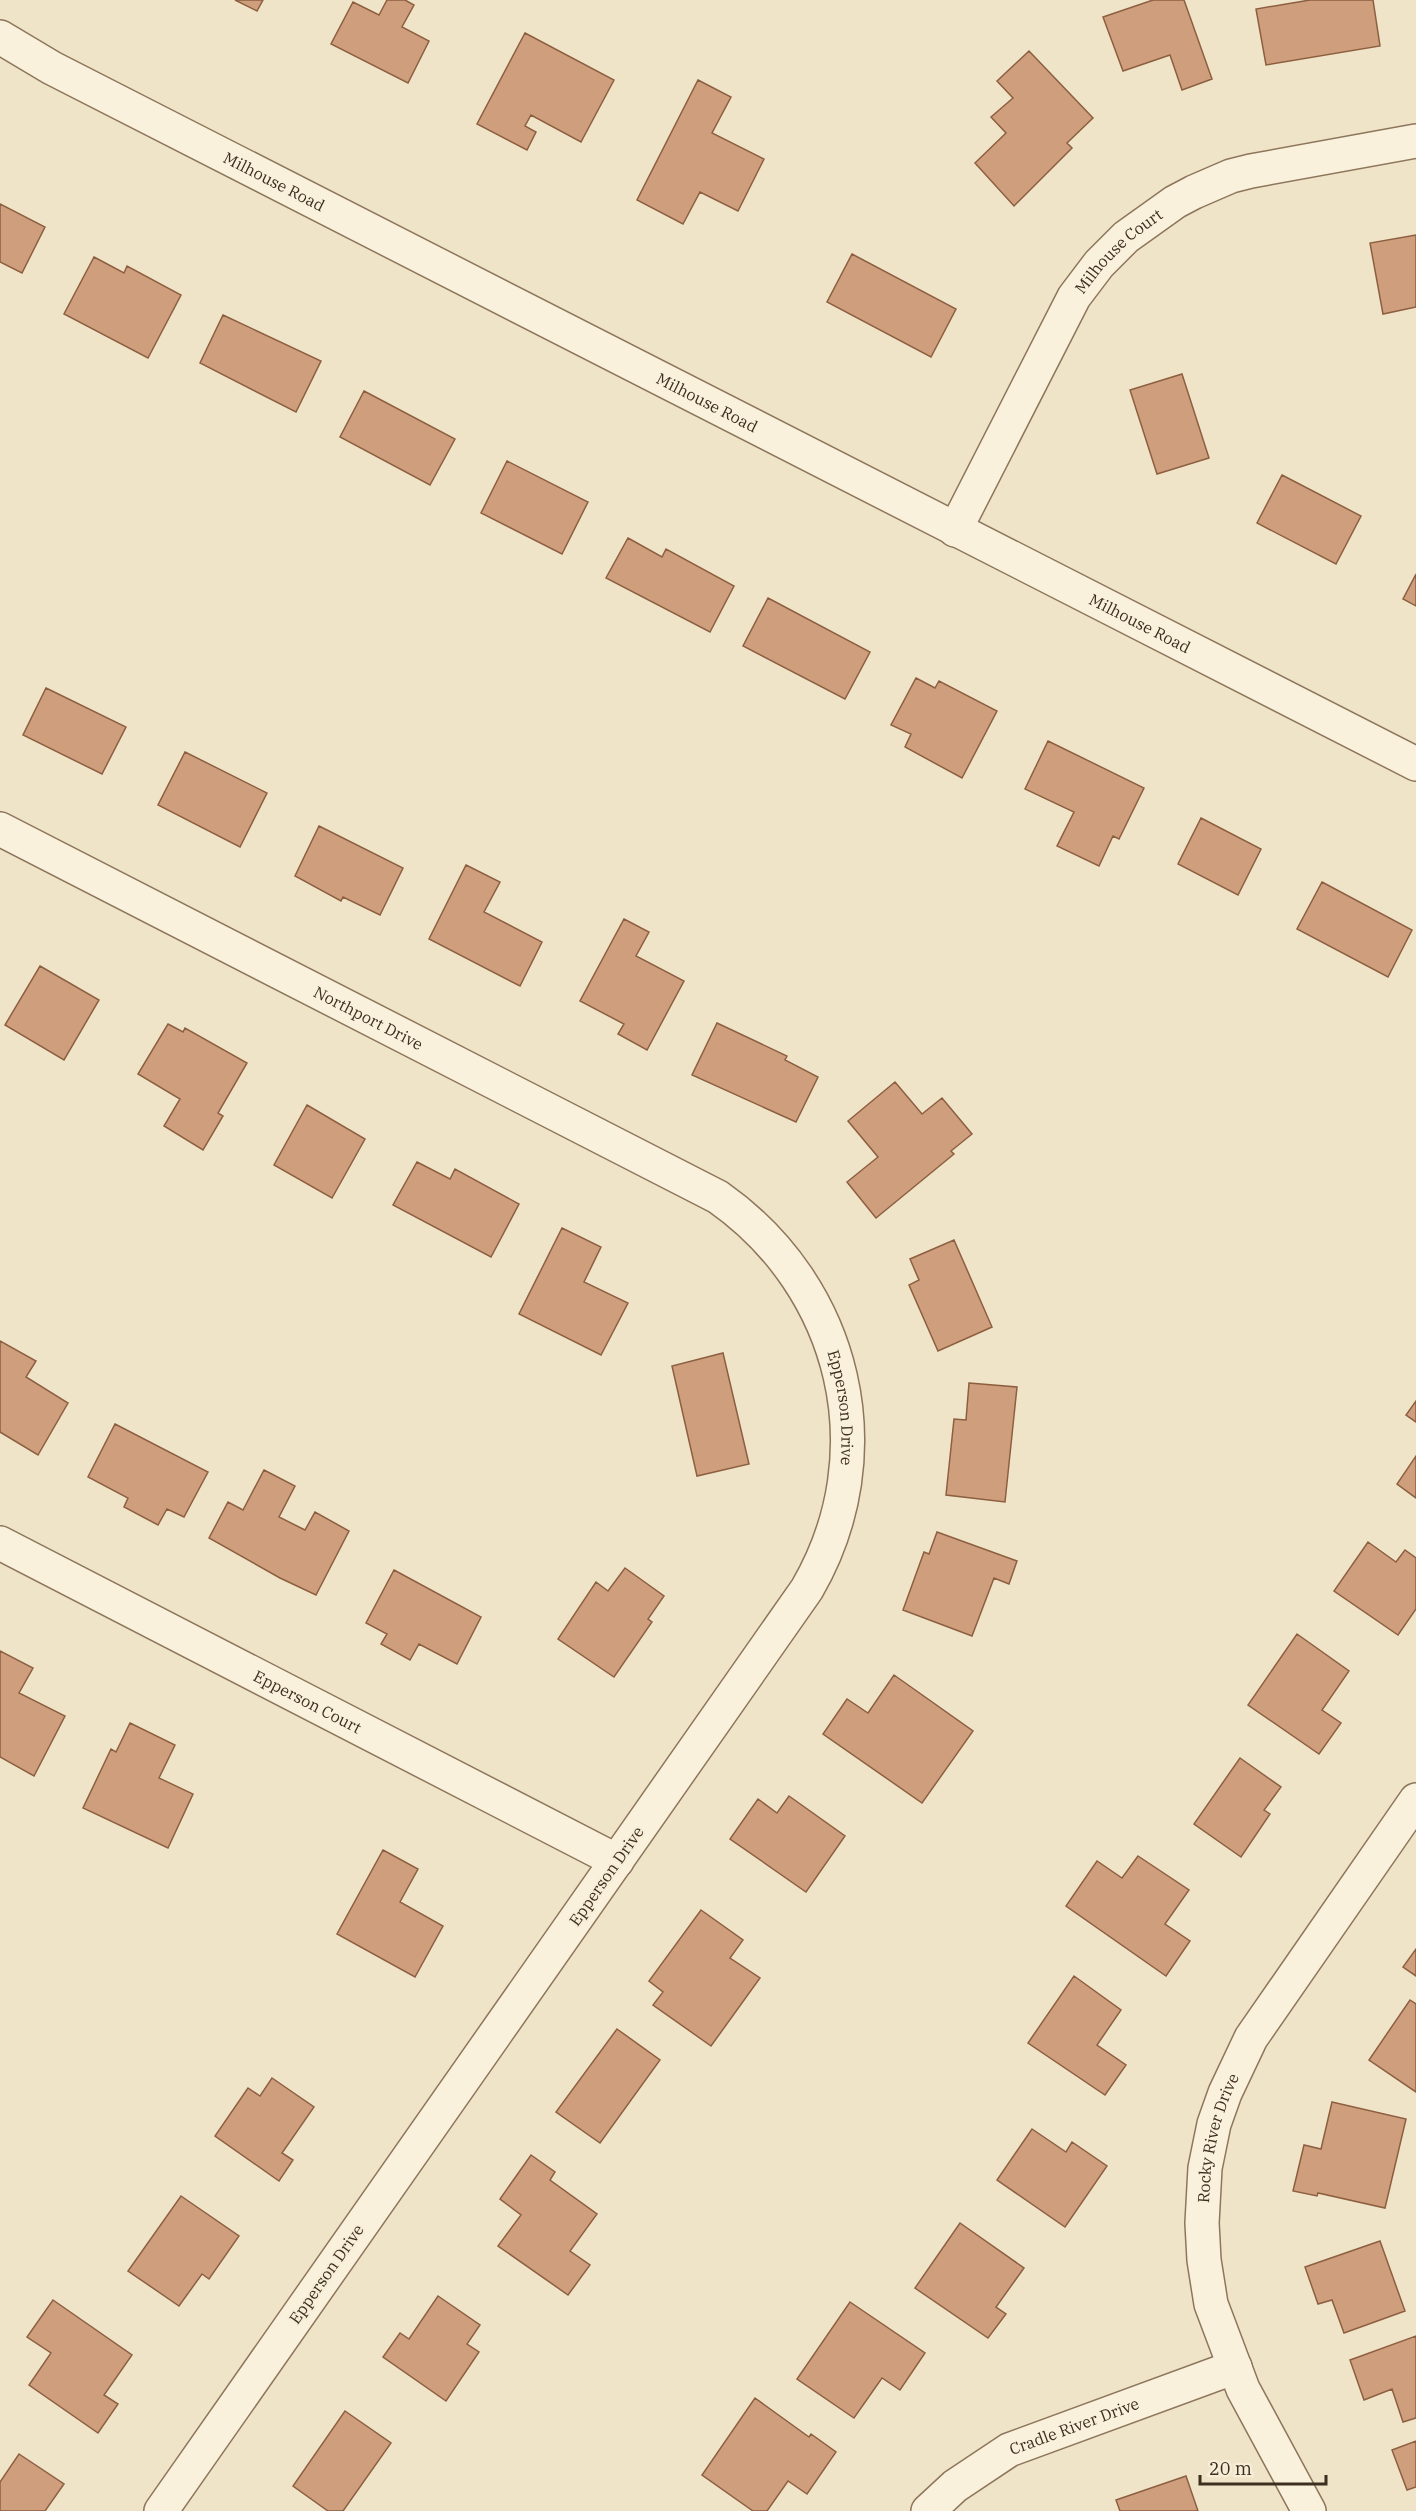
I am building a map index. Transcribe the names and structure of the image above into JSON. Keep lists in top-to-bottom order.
{
  "streets": {
    "street": [
      "Milhouse Road",
      "Milhouse Court",
      "Northport Drive",
      "Epperson Drive",
      "Epperson Court",
      "Rocky River Drive",
      "Cradle River Drive"
    ]
  },
  "crossings": [
    ["Milhouse Road", "Milhouse Court"],
    ["Northport Drive", "Epperson Drive"],
    ["Epperson Drive", "Epperson Court"],
    ["Rocky River Drive", "Cradle River Drive"]
  ],
  "scale_bar": "20 m"
}
